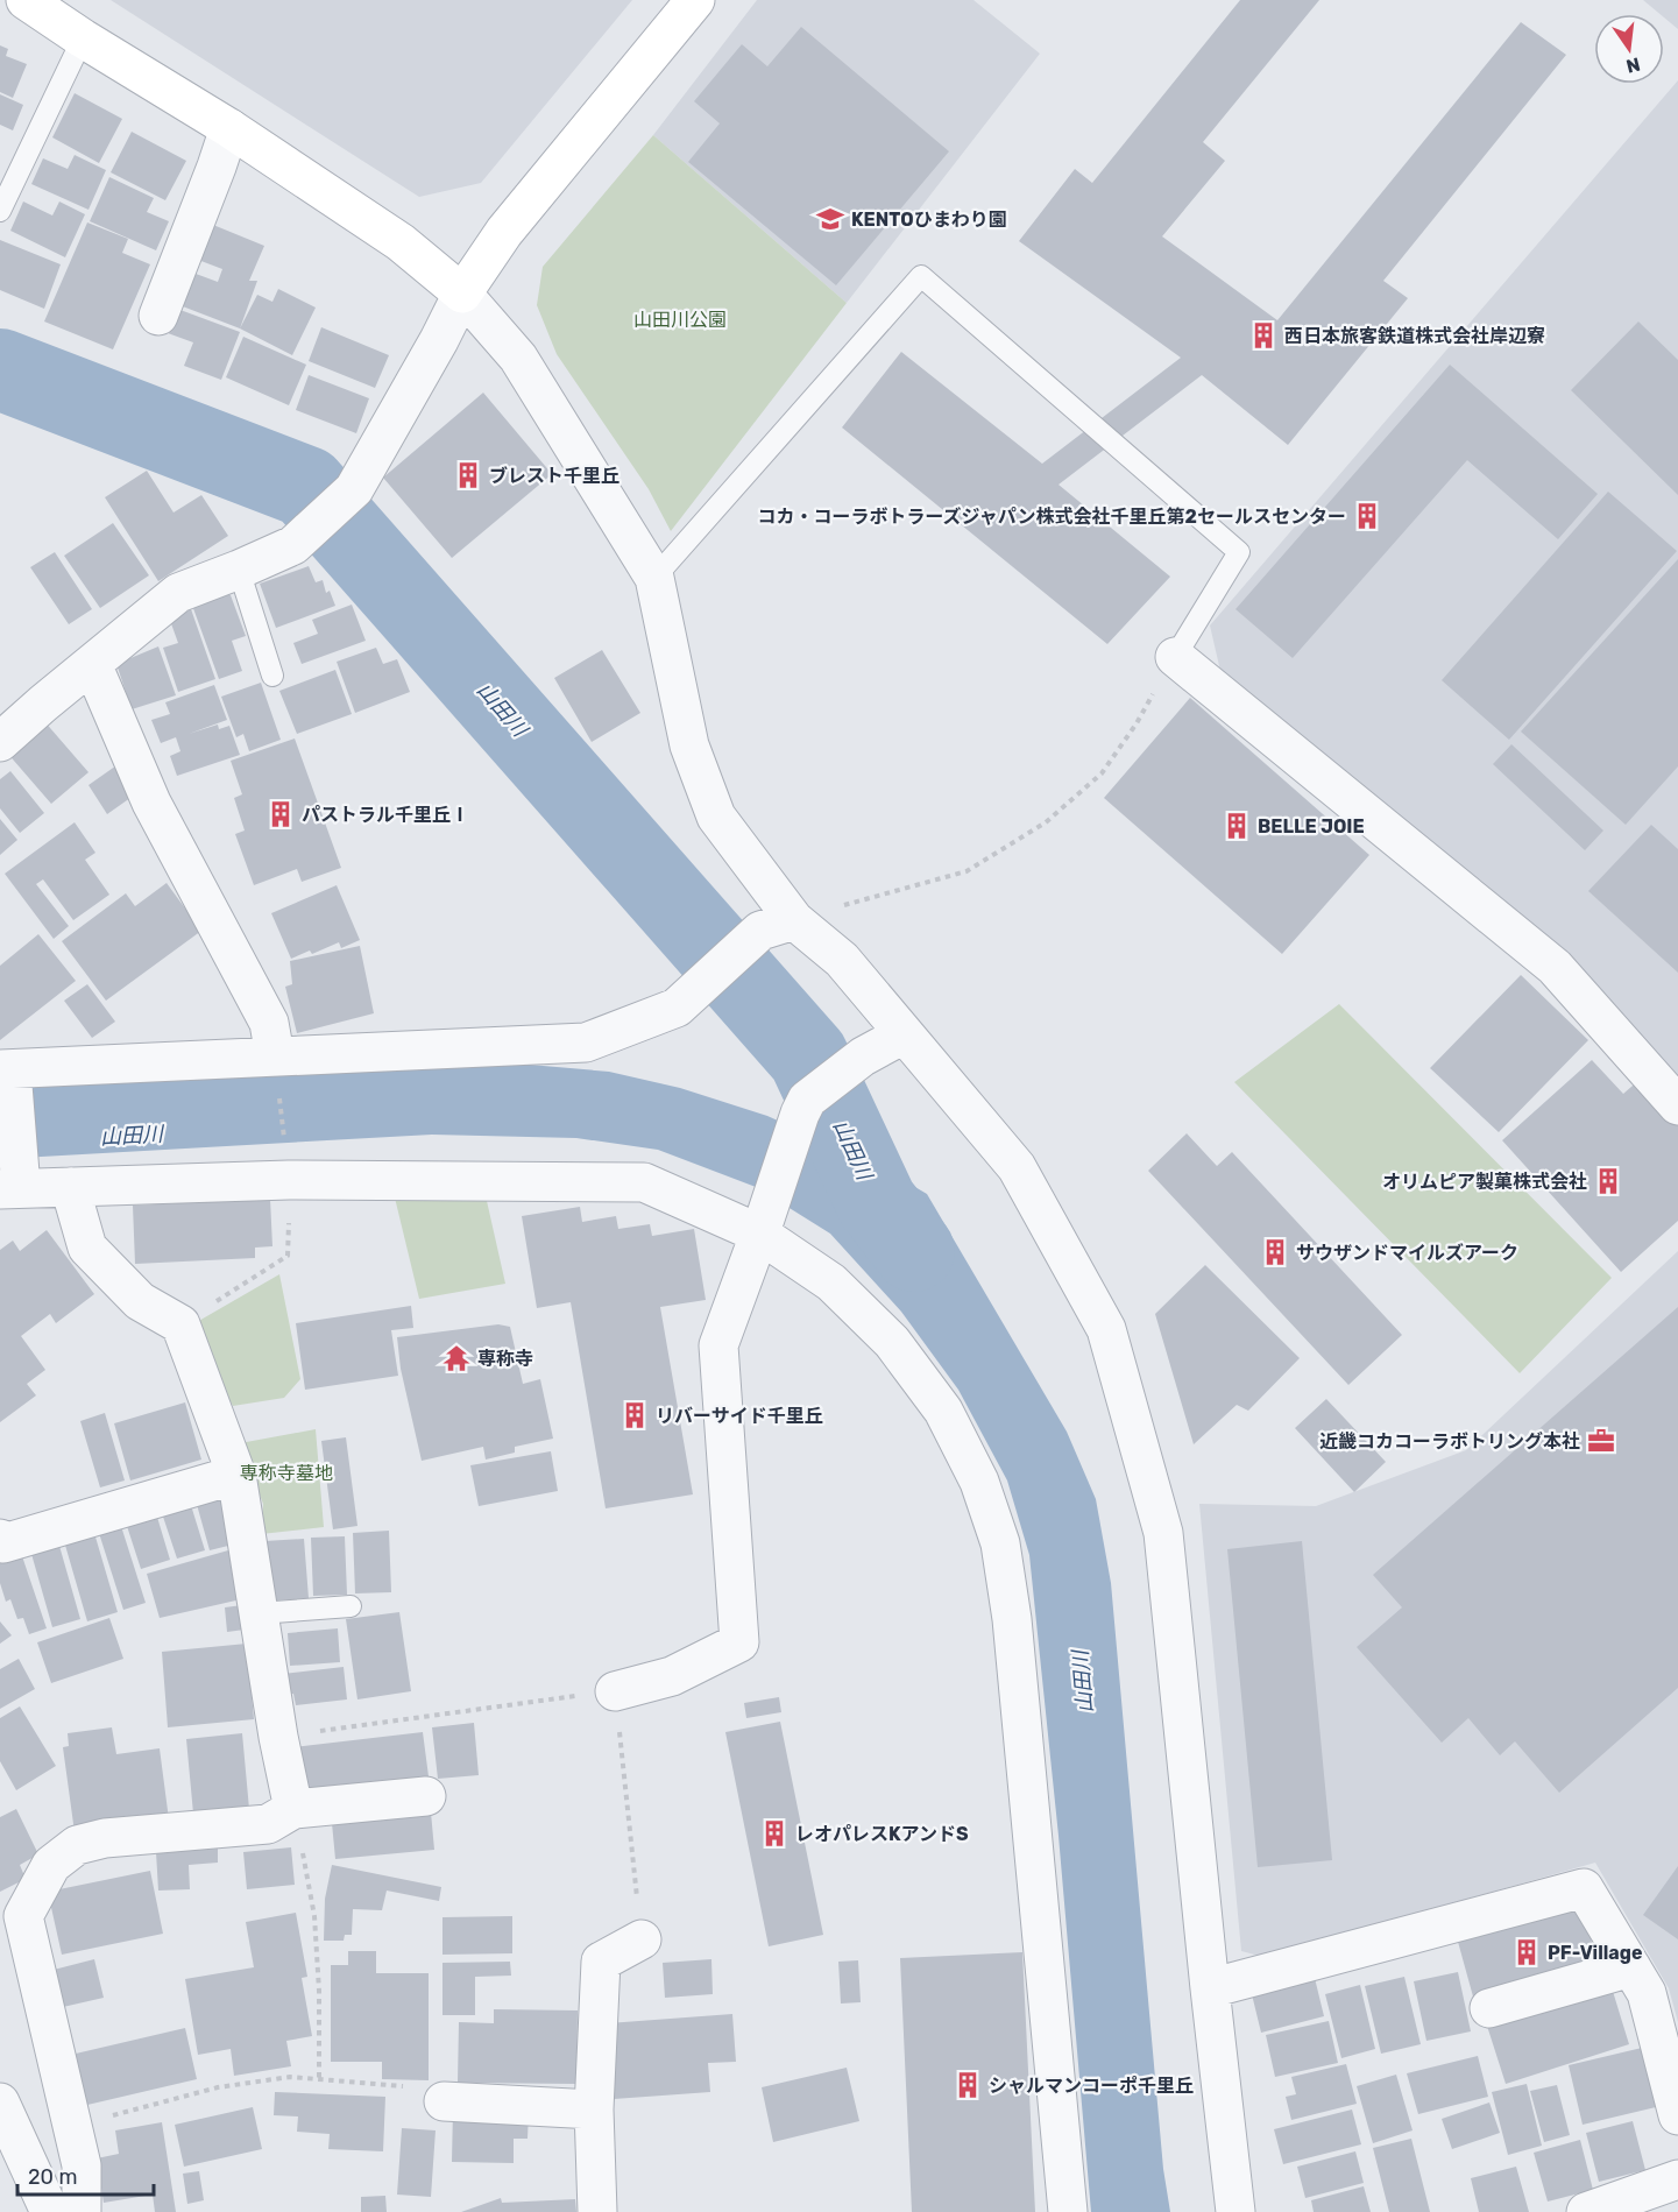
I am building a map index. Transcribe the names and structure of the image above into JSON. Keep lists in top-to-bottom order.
{
  "water": ["山田川"],
  "parks": ["山田川公園", "専称寺墓地"],
  "places": {
    "school or university": ["KENTOひまわり園"],
    "building": [
      "西日本旅客鉄道株式会社岸辺寮",
      "ブレスト千里丘",
      "コカ・コーラボトラーズジャパン株式会社千里丘第2セールスセンター",
      "パストラル千里丘Ⅰ",
      "BELLE JOIE",
      "オリムピア製菓株式会社",
      "サウザンドマイルズアーク",
      "リバーサイド千里丘",
      "レオパレスKアンドS",
      "PF-Village",
      "シャルマンコーポ千里丘"
    ],
    "temple": ["専称寺"],
    "office": ["近畿コカコーラボトリング本社"]
  },
  "scale_bar": "20 m",
  "north": "bottom"
}
